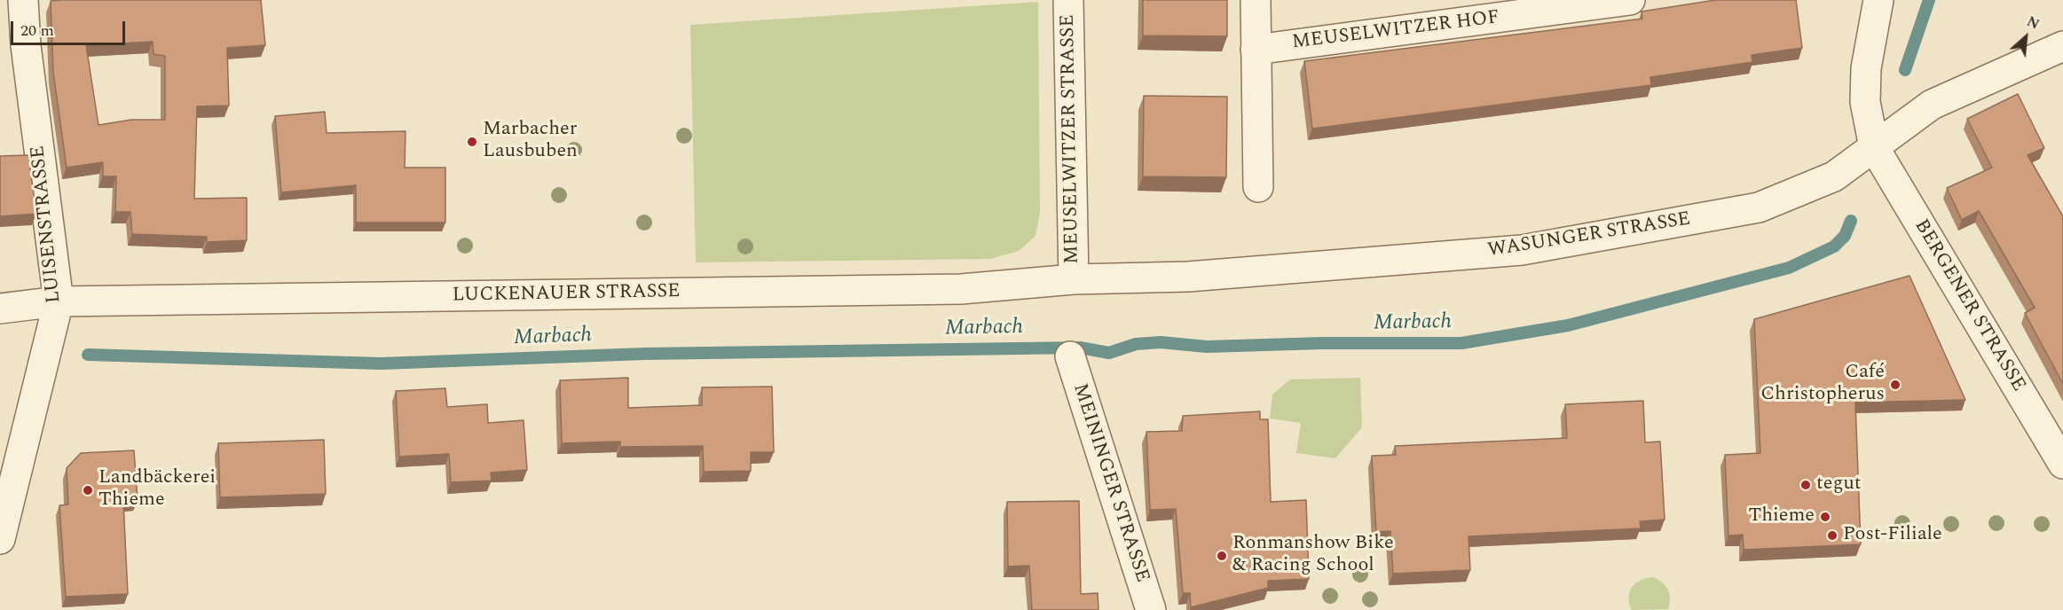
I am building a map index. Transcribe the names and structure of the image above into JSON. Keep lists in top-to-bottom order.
{
  "streets": {
    "street": [
      "MEUSELWITZER HOF",
      "MEUSELWITZER STRASSE",
      "LUISENSTRASSE",
      "WASUNGER STRASSE",
      "LUCKENAUER STRASSE",
      "BERGENER STRASSE",
      "MEININGER STRASSE"
    ]
  },
  "crossings": [
    ["MEUSELWITZER STRASSE", "WASUNGER STRASSE"],
    ["MEUSELWITZER STRASSE", "LUCKENAUER STRASSE"],
    ["LUISENSTRASSE", "LUCKENAUER STRASSE"],
    ["WASUNGER STRASSE", "LUCKENAUER STRASSE"],
    ["WASUNGER STRASSE", "BERGENER STRASSE"]
  ],
  "water": ["Marbach"],
  "places": [
    "Marbacher Lausbuben",
    "Café Christopherus",
    "tegut",
    "Landbäckerei Thieme",
    "Thieme",
    "Post-Filiale",
    "Ronmanshow Bike & Racing School"
  ],
  "scale_bar": "20 m",
  "north": "top right"
}
